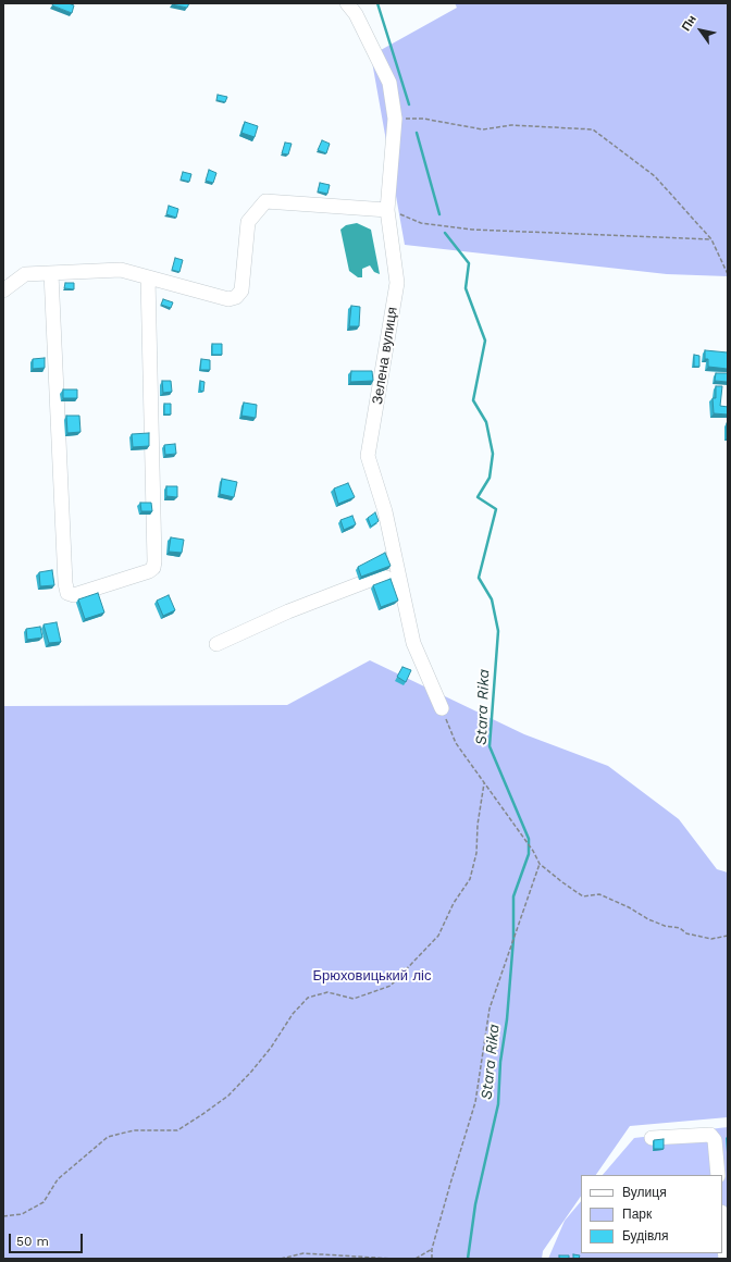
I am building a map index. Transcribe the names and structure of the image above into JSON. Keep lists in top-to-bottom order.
{
  "streets": {
    "street": ["Зелена вулиця"]
  },
  "water": ["Stara Rika"],
  "parks": ["Брюховицький ліс"],
  "legend": ["Вулиця", "Парк", "Будівля"],
  "scale_bar": "50 m",
  "north": "top left"
}
